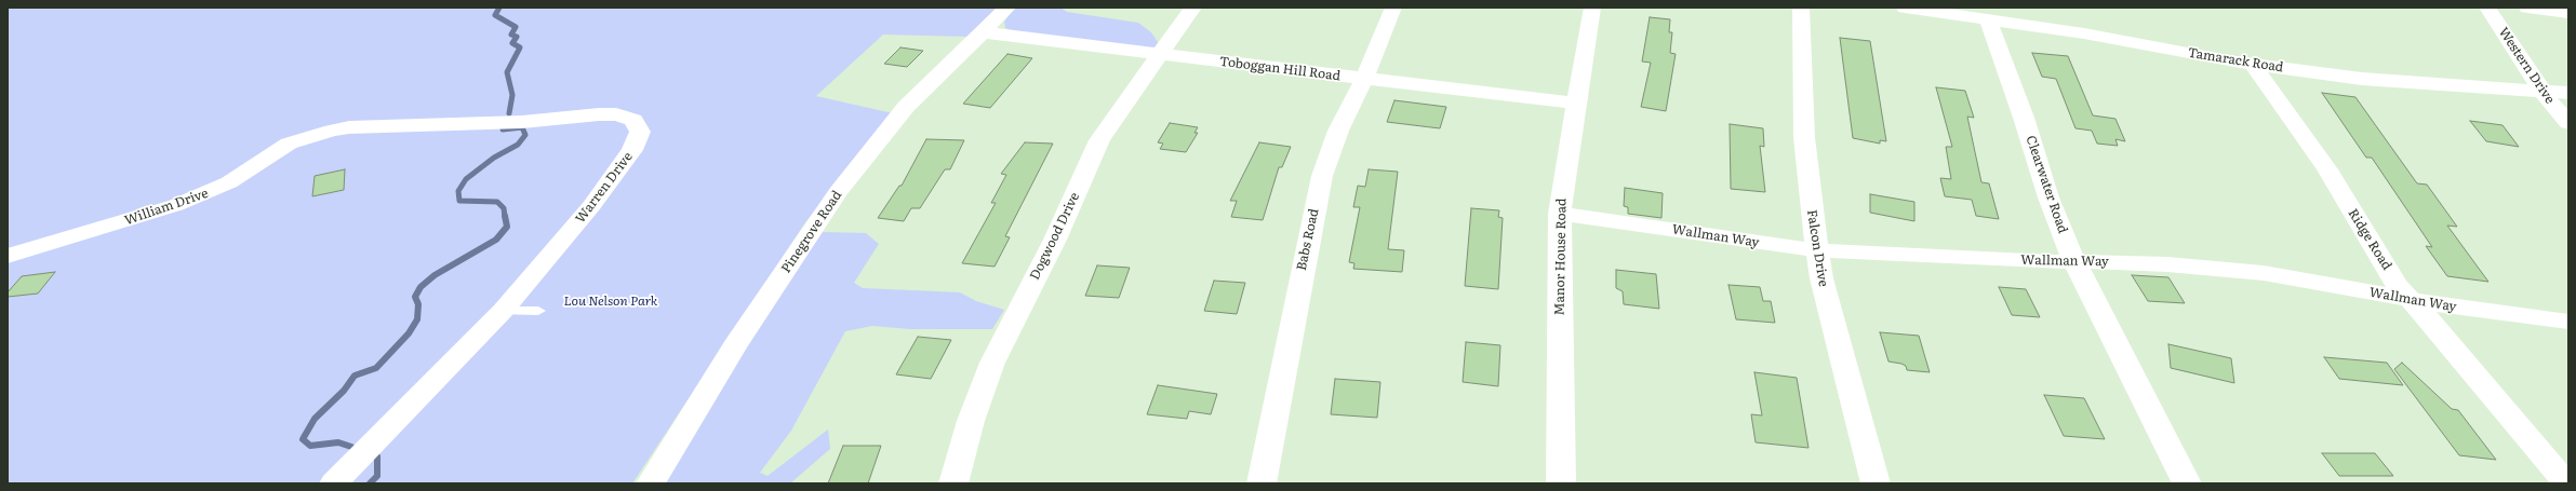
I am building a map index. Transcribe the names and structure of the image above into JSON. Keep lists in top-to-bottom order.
{
  "streets": {
    "street": [
      "Tamarack Road",
      "Western Drive",
      "Toboggan Hill Road",
      "Clearwater Road",
      "Warren Drive",
      "William Drive",
      "Pinegrove Road",
      "Dogwood Drive",
      "Wallman Way",
      "Babs Road",
      "Ridge Road",
      "Falcon Drive",
      "Manor House Road"
    ]
  },
  "crossings": [
    ["Tamarack Road", "Western Drive"],
    ["Tamarack Road", "Clearwater Road"],
    ["Tamarack Road", "Ridge Road"],
    ["Toboggan Hill Road", "Pinegrove Road"],
    ["Toboggan Hill Road", "Dogwood Drive"],
    ["Toboggan Hill Road", "Babs Road"],
    ["Toboggan Hill Road", "Manor House Road"],
    ["Clearwater Road", "Wallman Way"],
    ["Warren Drive", "William Drive"],
    ["Wallman Way", "Ridge Road"],
    ["Wallman Way", "Falcon Drive"],
    ["Wallman Way", "Manor House Road"]
  ],
  "parks": ["Lou Nelson Park"]
}
